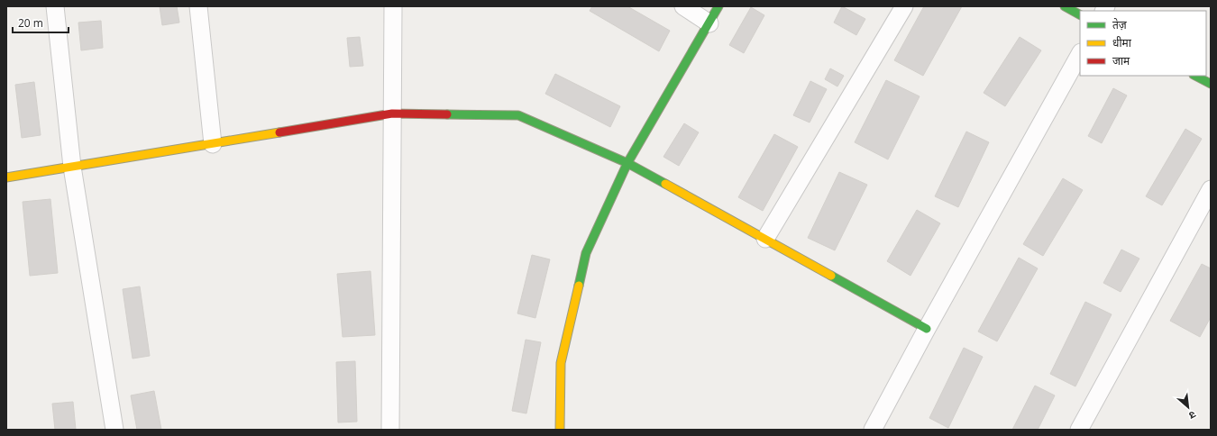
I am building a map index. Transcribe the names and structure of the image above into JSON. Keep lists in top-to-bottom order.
{
  "legend": ["तेज़", "धीमा", "जाम"],
  "scale_bar": "20 m",
  "north": "bottom right"
}
